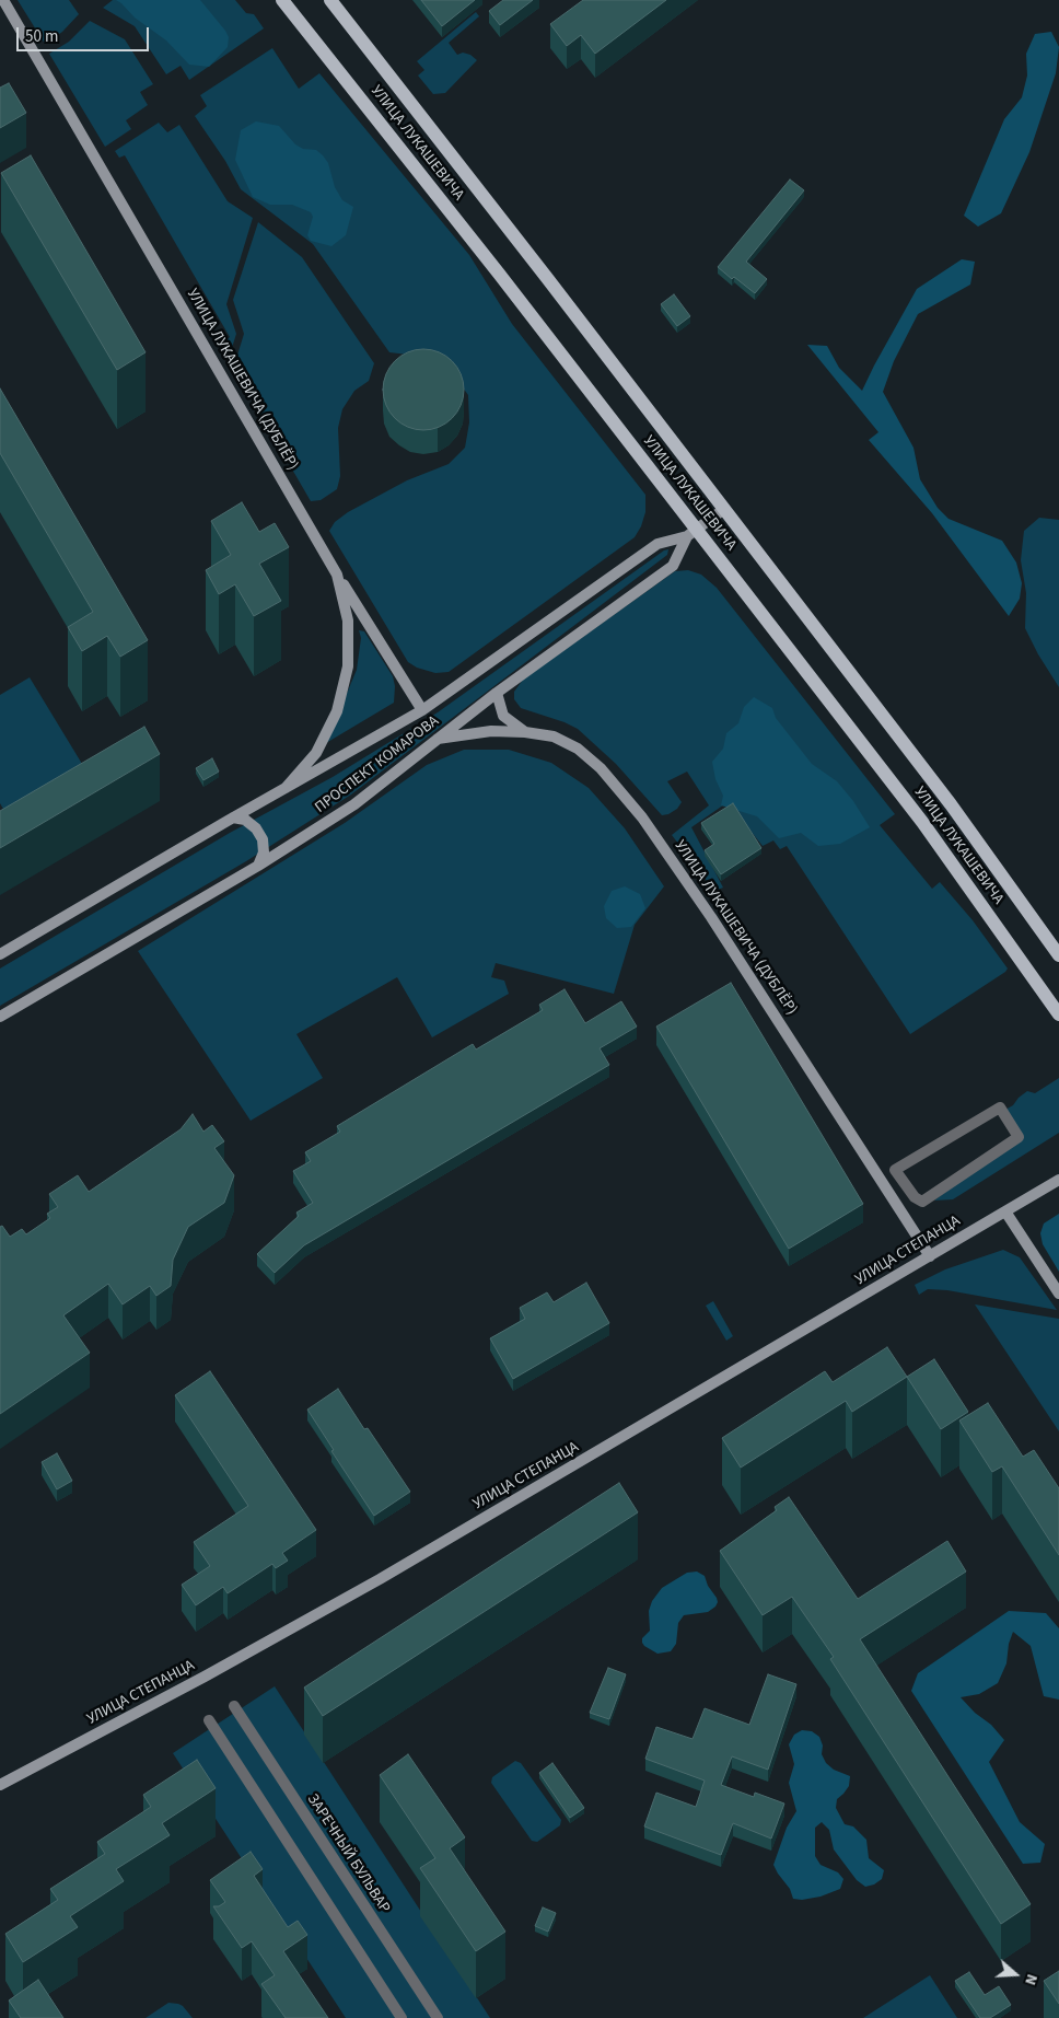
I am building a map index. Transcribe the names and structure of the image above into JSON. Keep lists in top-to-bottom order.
{
  "streets": {
    "main road": [
      "УЛИЦА ЛУКАШЕВИЧА",
      "УЛИЦА ЛУКАШЕВИЧА (ДУБЛЁР)",
      "ПРОСПЕКТ КОМАРОВА",
      "УЛИЦА СТЕПАНЦА"
    ],
    "street": ["ЗАРЕЧНЫЙ БУЛЬВАР"]
  },
  "crossings": [
    ["УЛИЦА ЛУКАШЕВИЧА", "ПРОСПЕКТ КОМАРОВА"],
    ["УЛИЦА ЛУКАШЕВИЧА (ДУБЛЁР)", "ПРОСПЕКТ КОМАРОВА"],
    ["УЛИЦА ЛУКАШЕВИЧА (ДУБЛЁР)", "УЛИЦА СТЕПАНЦА"]
  ],
  "scale_bar": "50 m",
  "north": "right"
}
